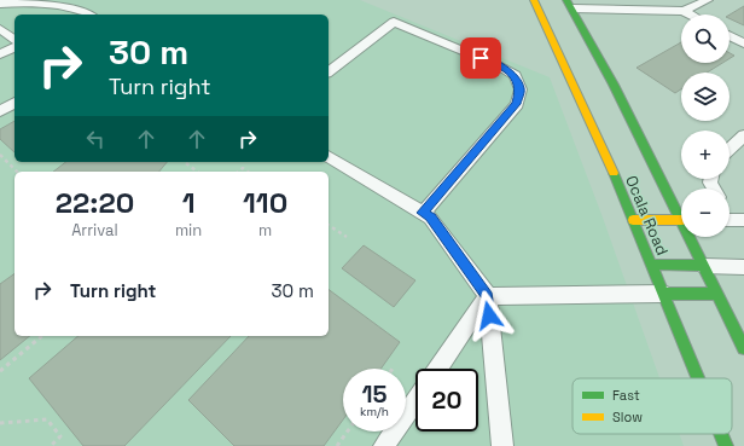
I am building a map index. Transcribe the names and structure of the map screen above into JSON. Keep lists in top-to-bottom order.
{
  "streets": {
    "main road": ["Ocala Road"]
  },
  "legend": ["Fast", "Slow"],
  "page": {
    "map_buttons": ["+", "−"],
    "turn": ["30 m", "Turn right"],
    "eta": [
      "22:20",
      "Arrival",
      "1",
      "min",
      "110",
      "m"
    ],
    "list": [
      {
        "name": "Turn right",
        "value": "30 m"
      }
    ],
    "speed": "15 km/h",
    "limit": "20"
  }
}
